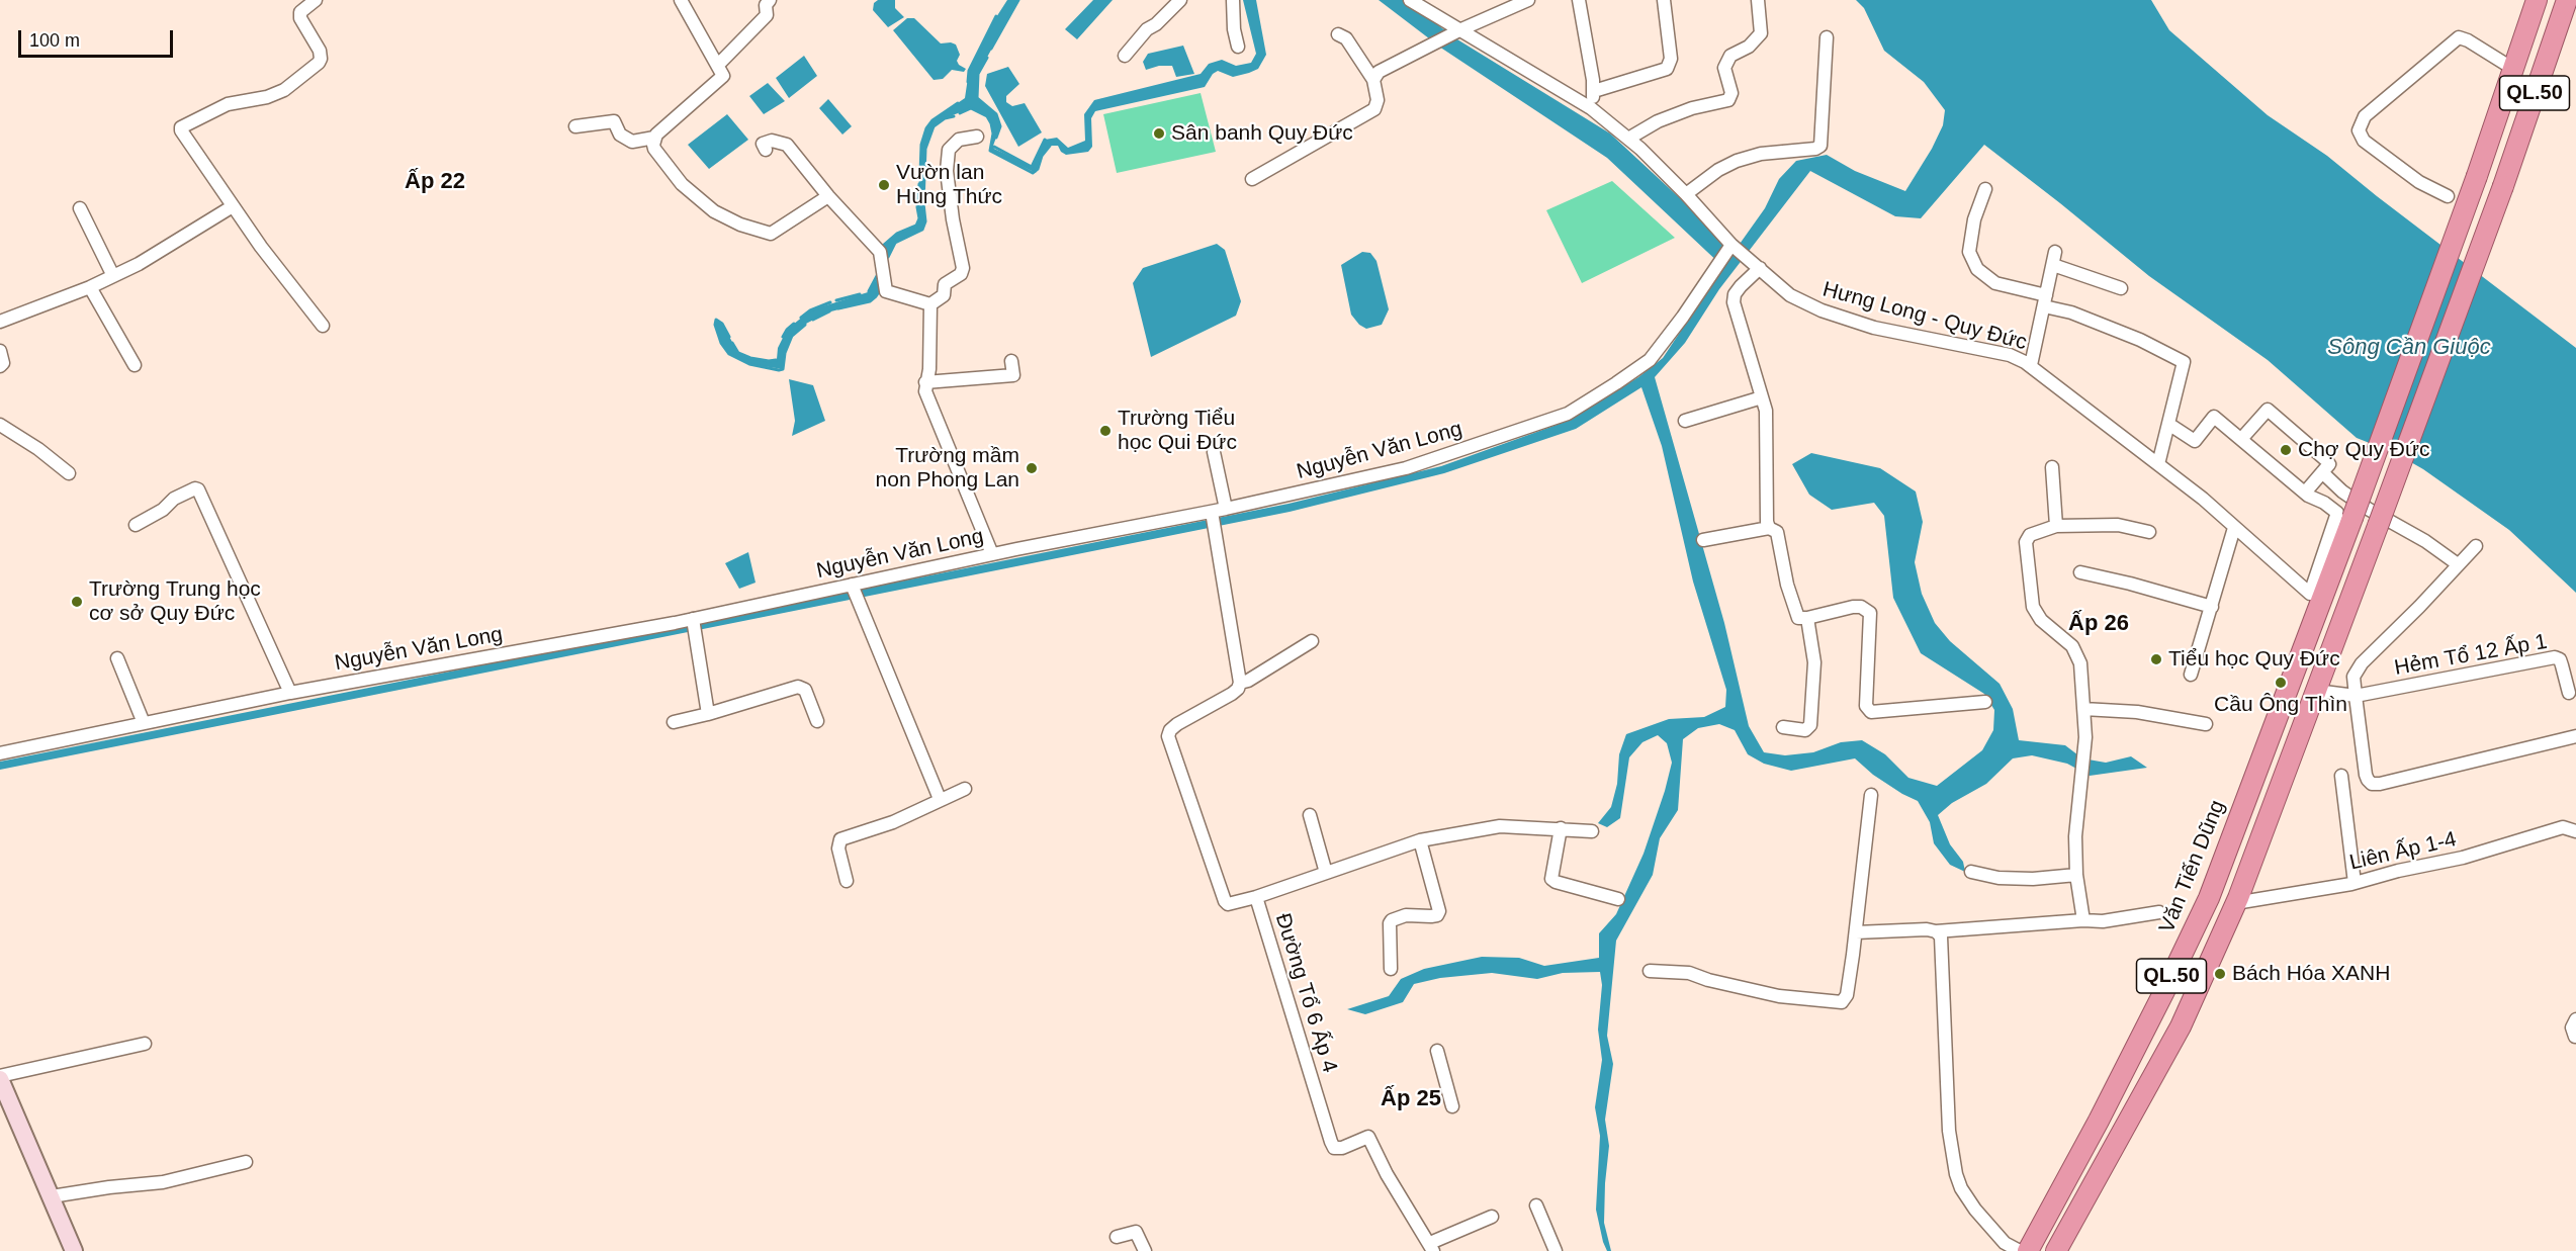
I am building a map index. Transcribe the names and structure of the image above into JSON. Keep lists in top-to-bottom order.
{
  "streets": {
    "highway": ["QL.50", "Văn Tiến Dũng"],
    "street": [
      "Hưng Long - Quy Đức",
      "Nguyễn Văn Long",
      "Hẻm Tổ 12 Ấp 1",
      "Liên Ấp 1-4",
      "Đường Tổ 6 Ấp 4"
    ]
  },
  "crossings": [
    ["QL.50", "Liên Ấp 1-4"],
    ["QL.50", "Văn Tiến Dũng"],
    ["Hưng Long - Quy Đức", "Nguyễn Văn Long"]
  ],
  "districts": ["Ấp 22", "Ấp 26", "Ấp 25"],
  "water": ["Sông Cần Giuộc"],
  "places": [
    "Sân banh Quy Đức",
    "Vườn lan Hùng Thức",
    "Trường Tiểu học Qui Đức",
    "Chợ Quy Đức",
    "Trường mầm non Phong Lan",
    "Trường Trung học cơ sở Quy Đức",
    "Tiểu học Quy Đức",
    "Cầu Ông Thìn",
    "Bách Hóa XANH"
  ],
  "scale_bar": "100 m"
}
